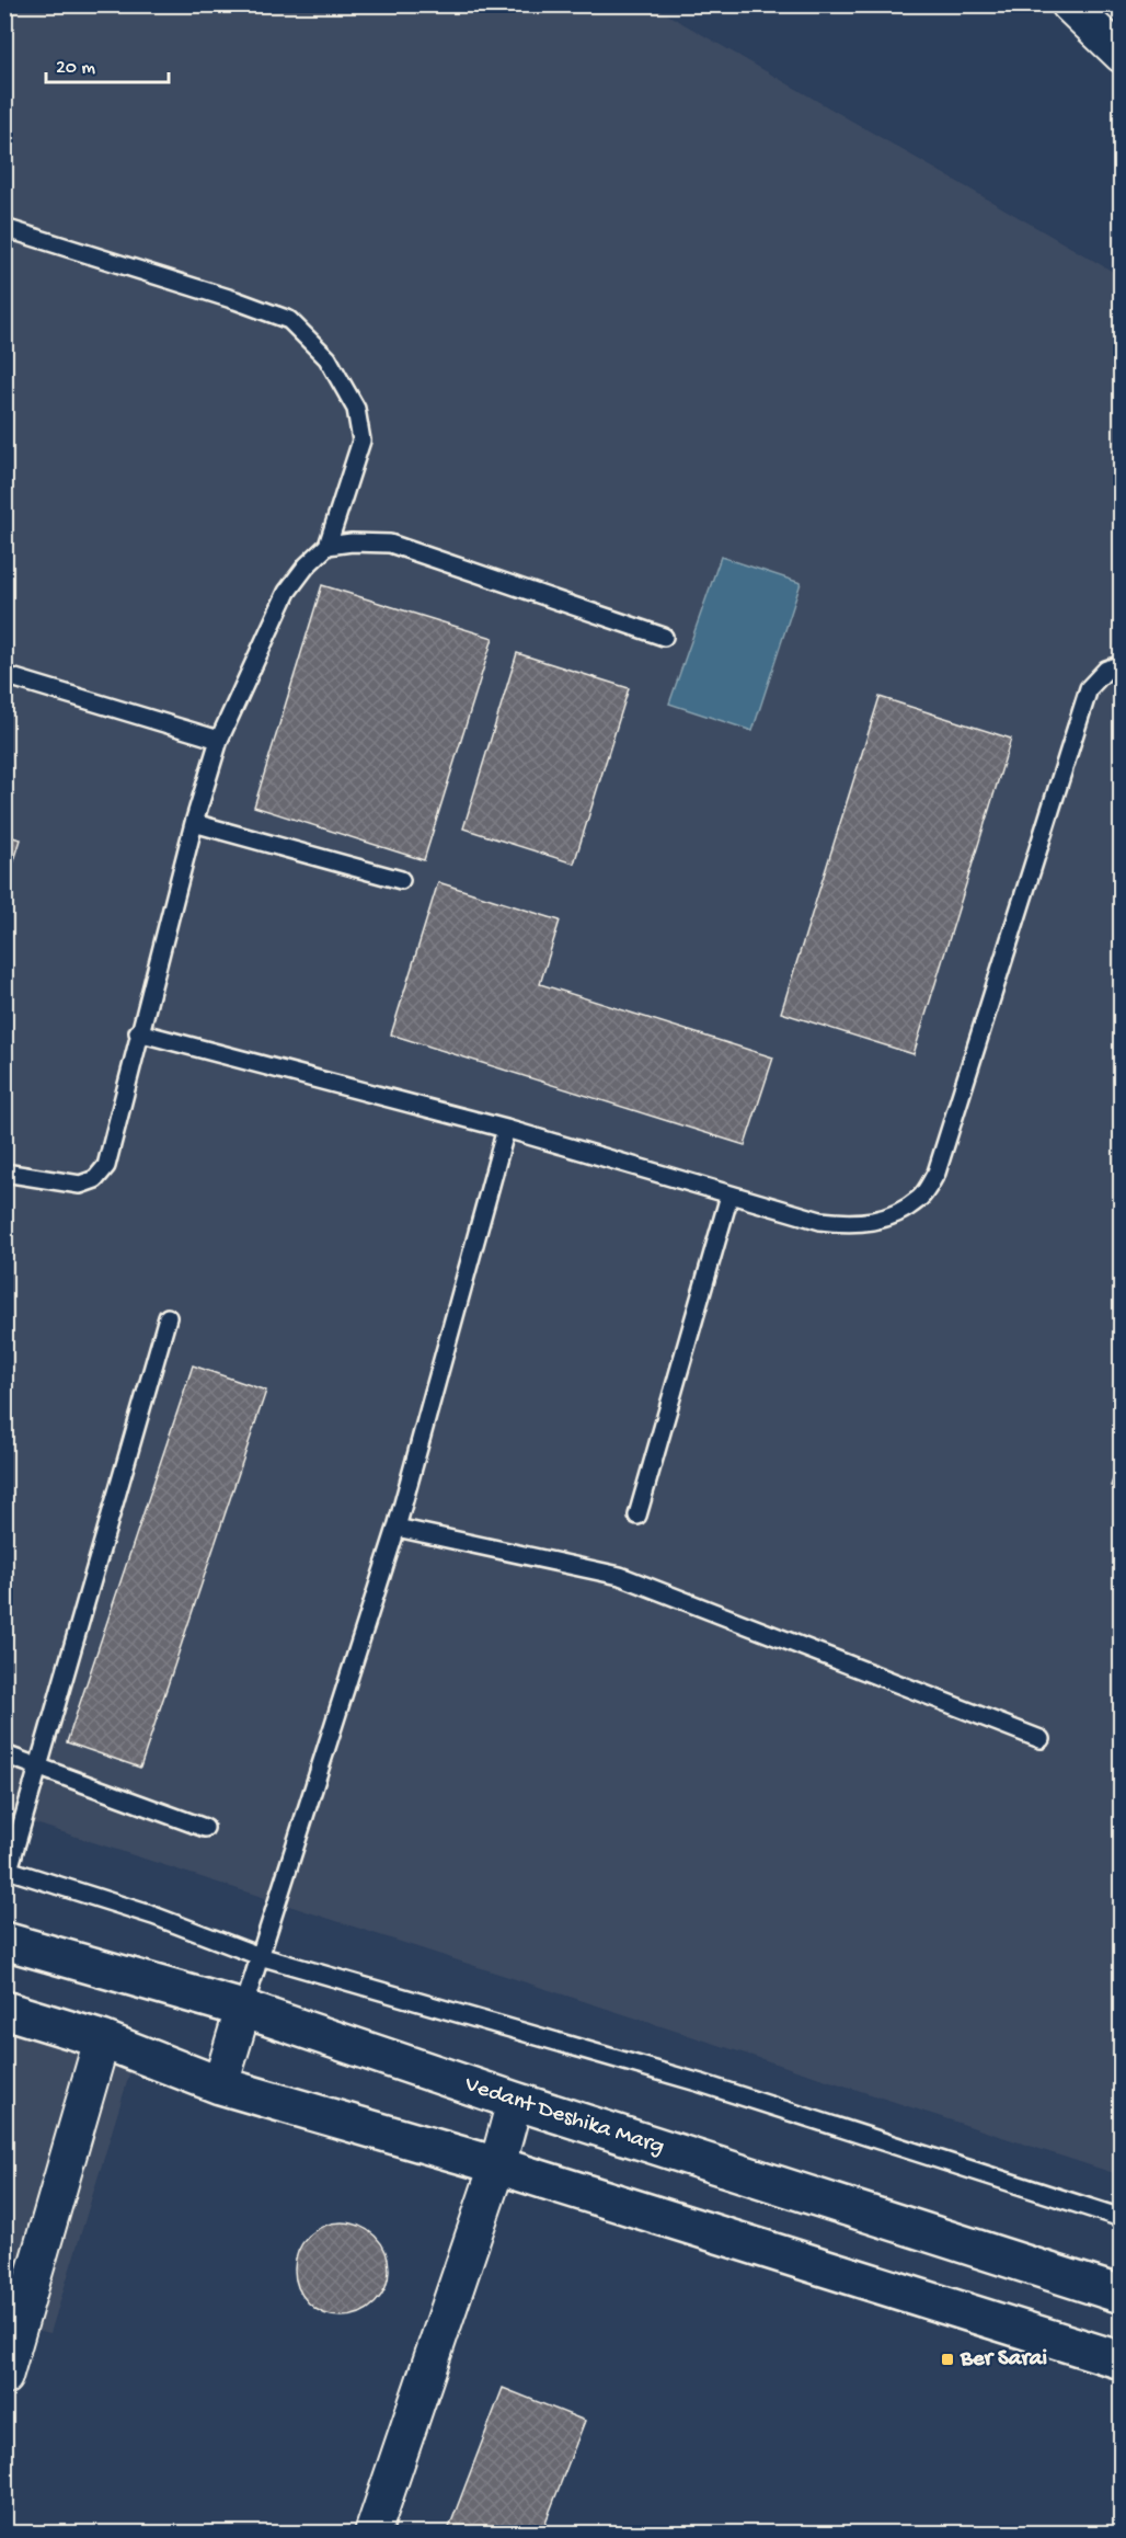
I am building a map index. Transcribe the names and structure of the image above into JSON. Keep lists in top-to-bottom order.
{
  "streets": {
    "main road": ["Vedant Deshika Marg"]
  },
  "places": {
    "transit": ["Ber Sarai"]
  },
  "scale_bar": "20 m"
}
